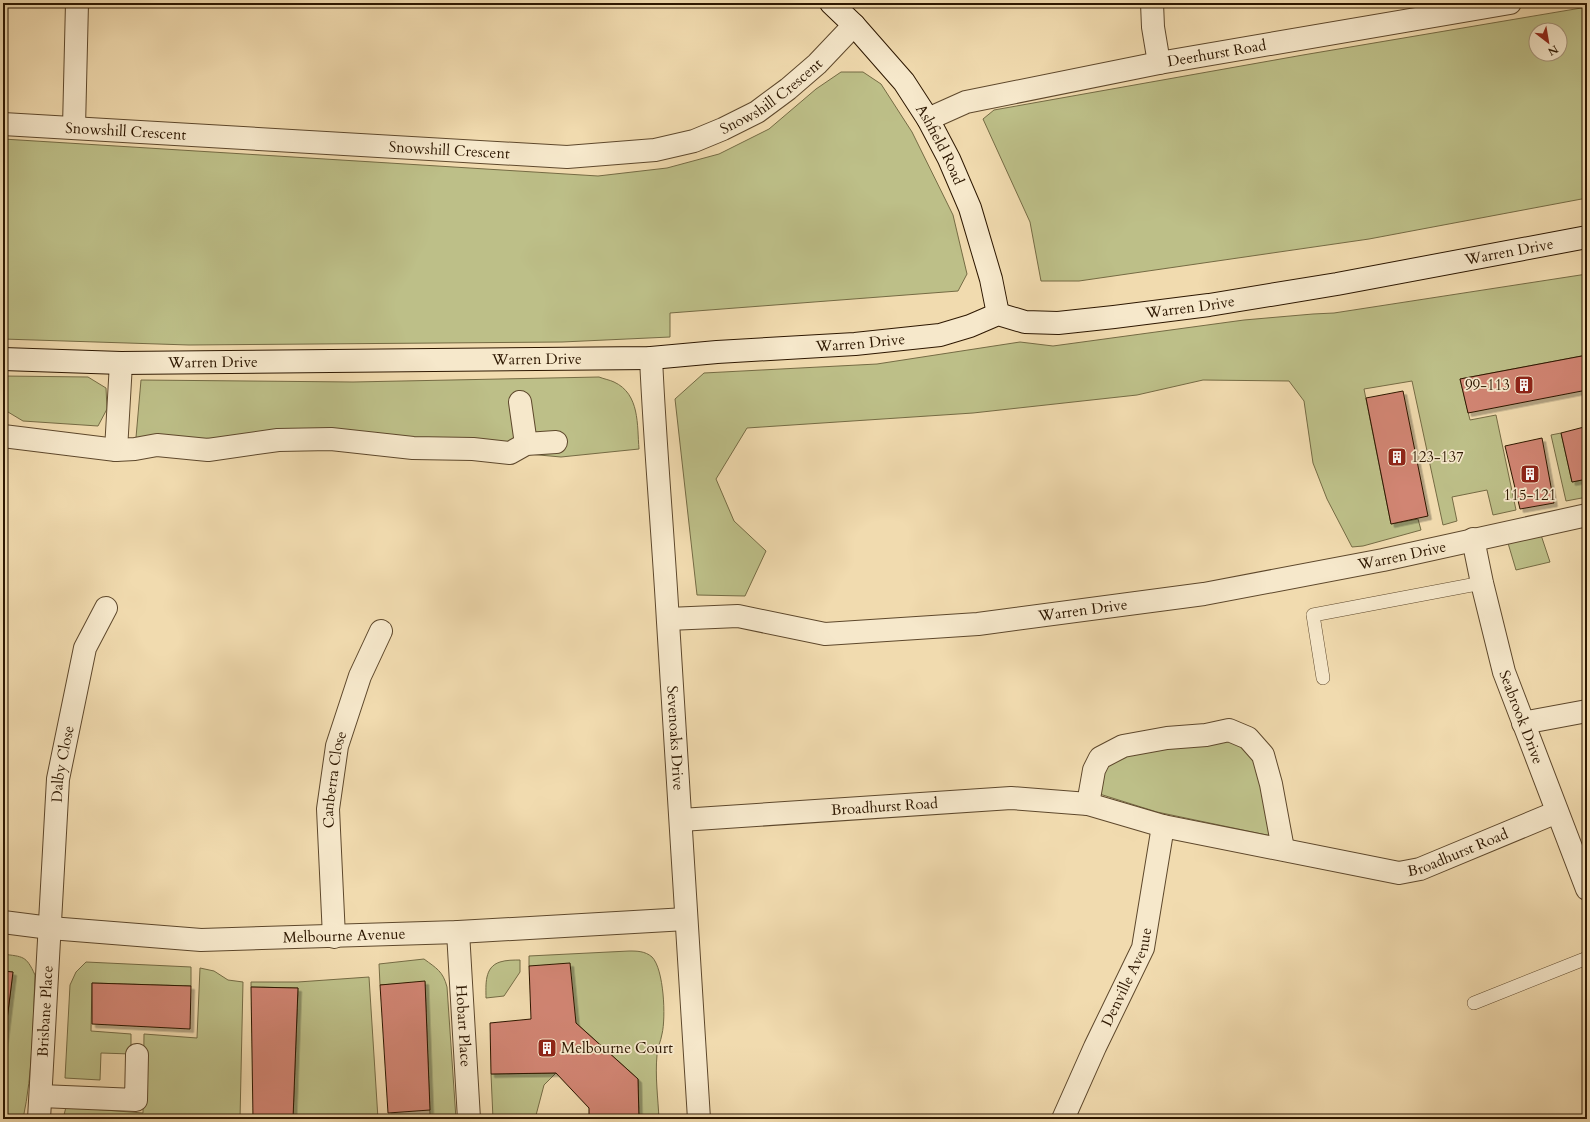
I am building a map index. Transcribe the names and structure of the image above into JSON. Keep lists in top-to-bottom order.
{
  "streets": {
    "street": [
      "Deerhurst Road",
      "Snowshill Crescent",
      "Ashfield Road",
      "Warren Drive",
      "Seabrook Drive",
      "Sevenoaks Drive",
      "Dalby Close",
      "Canberra Close",
      "Broadhurst Road",
      "Melbourne Avenue",
      "Denville Avenue",
      "Brisbane Place",
      "Hobart Place"
    ]
  },
  "crossings": [
    ["Deerhurst Road", "Ashfield Road"],
    ["Snowshill Crescent", "Ashfield Road"],
    ["Ashfield Road", "Warren Drive"],
    ["Warren Drive", "Seabrook Drive"],
    ["Warren Drive", "Sevenoaks Drive"],
    ["Seabrook Drive", "Broadhurst Road"],
    ["Sevenoaks Drive", "Broadhurst Road"],
    ["Sevenoaks Drive", "Melbourne Avenue"],
    ["Dalby Close", "Melbourne Avenue"],
    ["Dalby Close", "Brisbane Place"],
    ["Canberra Close", "Melbourne Avenue"],
    ["Broadhurst Road", "Denville Avenue"],
    ["Melbourne Avenue", "Brisbane Place"],
    ["Melbourne Avenue", "Hobart Place"]
  ],
  "places": {
    "building": [
      "99-113",
      "123-137",
      "115-121",
      "Melbourne Court"
    ]
  },
  "north": "bottom right"
}
